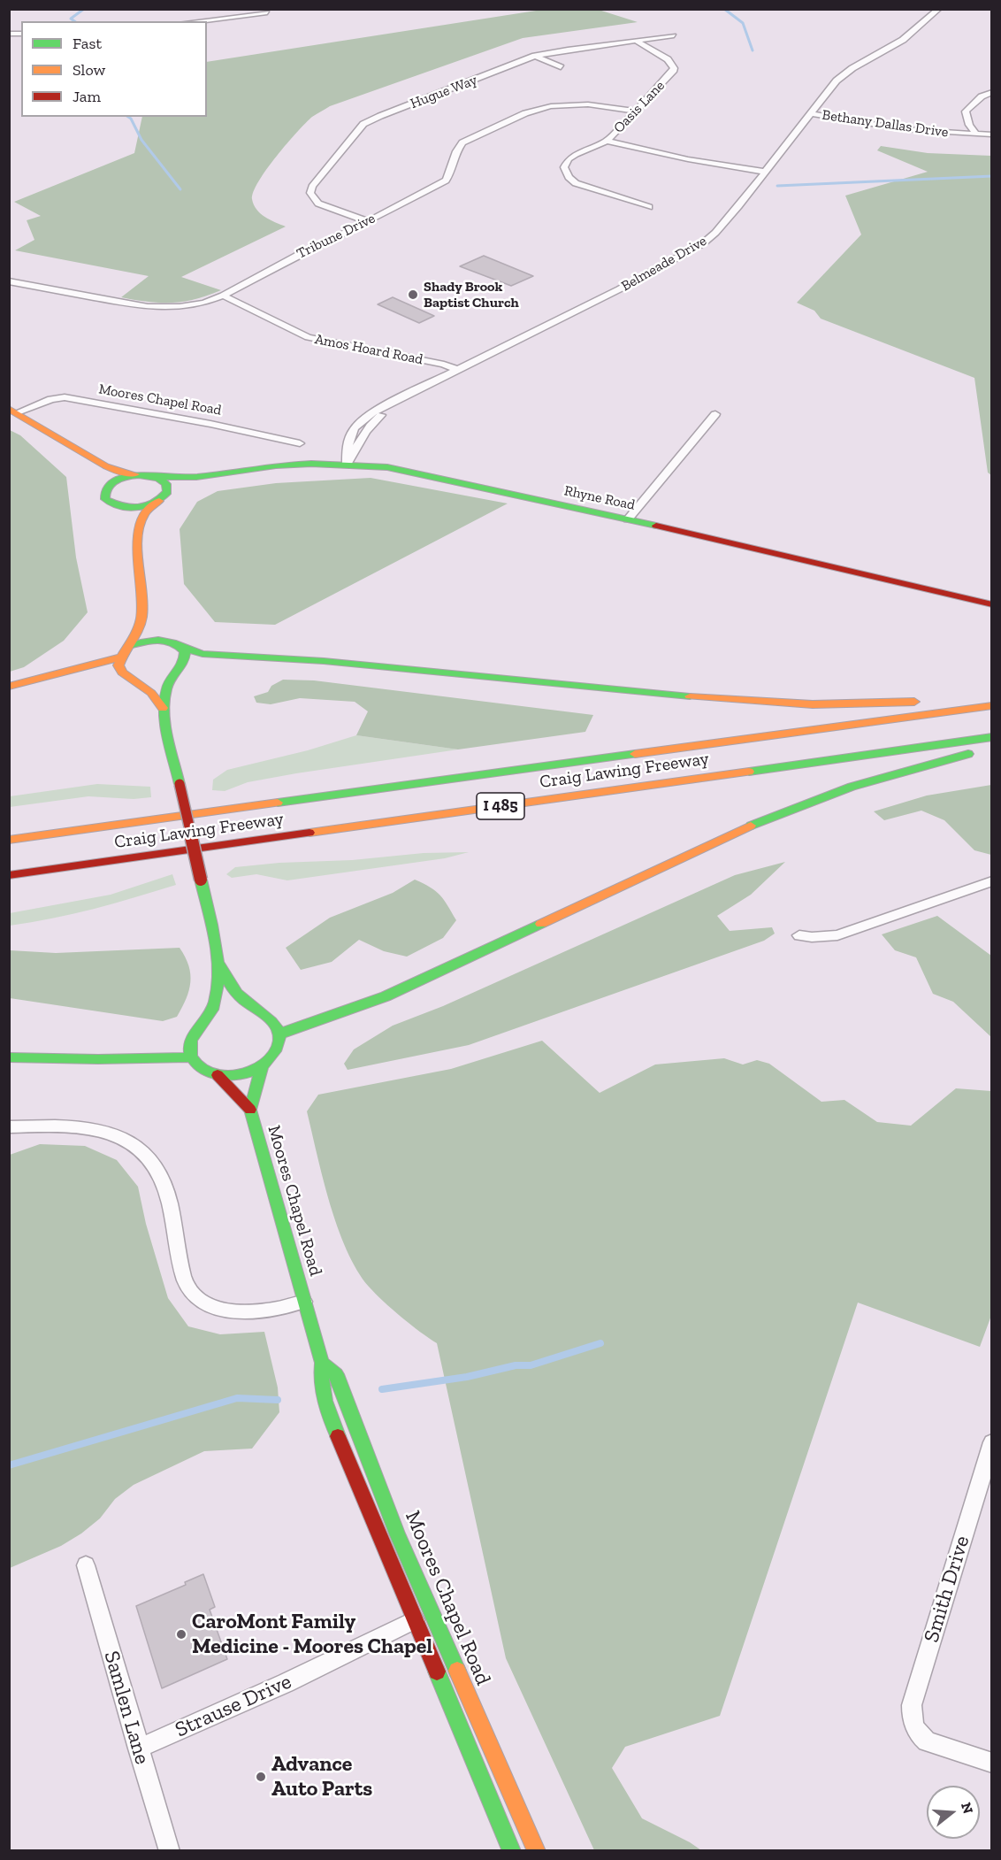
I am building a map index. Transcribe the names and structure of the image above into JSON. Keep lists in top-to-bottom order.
{
  "streets": {
    "main road": [
      "Moores Chapel Road",
      "Rhyne Road",
      "Craig Lawing Freeway",
      "I 485"
    ],
    "street": [
      "Hugue Way",
      "Oasis Lane",
      "Bethany Dallas Drive",
      "Tribune Drive",
      "Belmeade Drive",
      "Amos Hoard Road",
      "Smith Drive",
      "Strause Drive",
      "Samlen Lane"
    ]
  },
  "crossings": [
    ["Hugue Way", "Oasis Lane"],
    ["Hugue Way", "Tribune Drive"],
    ["Oasis Lane", "Tribune Drive"],
    ["Bethany Dallas Drive", "Belmeade Drive"],
    ["Tribune Drive", "Amos Hoard Road"],
    ["Belmeade Drive", "Amos Hoard Road"],
    ["Belmeade Drive", "Rhyne Road"],
    ["Moores Chapel Road", "Rhyne Road"],
    ["Moores Chapel Road", "Strause Drive"],
    ["Strause Drive", "Samlen Lane"]
  ],
  "places": ["Shady Brook Baptist Church", "CaroMont Family Medicine - Moores Chapel", "Advance Auto Parts"],
  "legend": ["Fast", "Slow", "Jam"],
  "north": "right"
}
